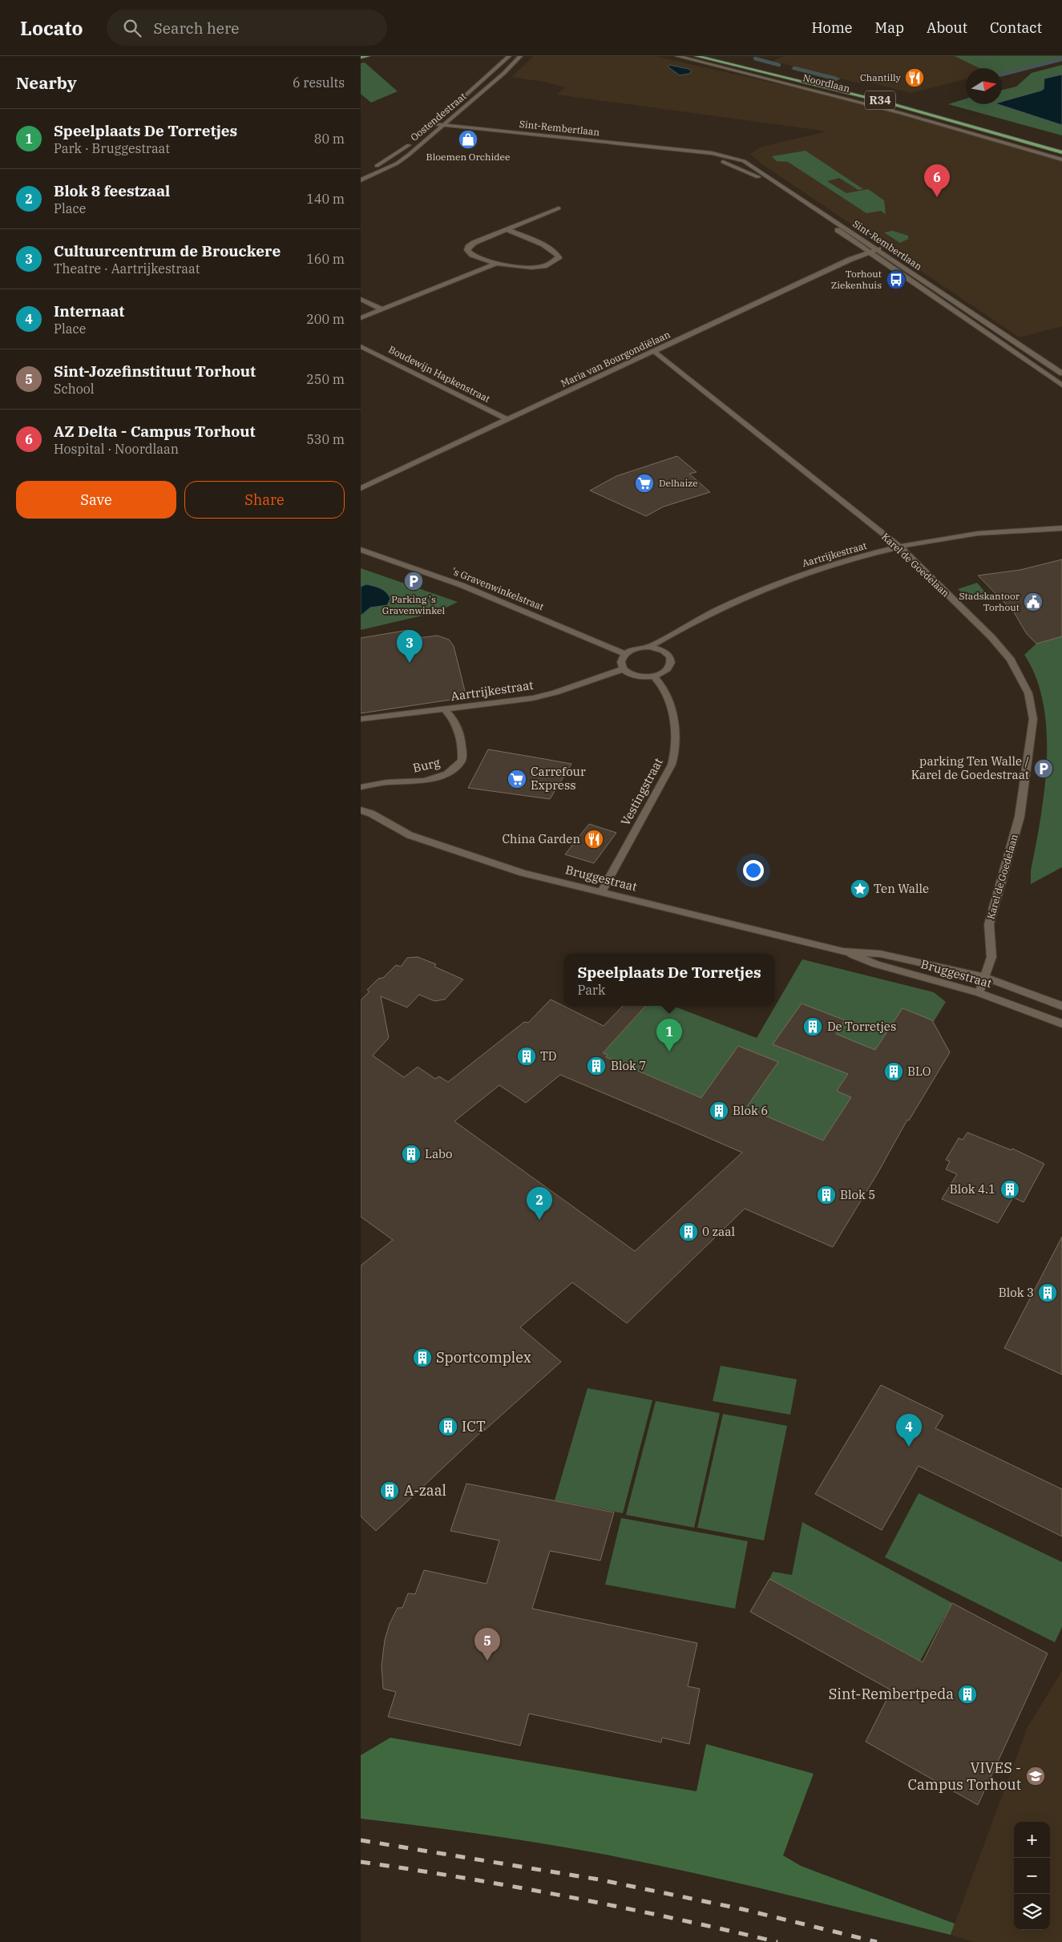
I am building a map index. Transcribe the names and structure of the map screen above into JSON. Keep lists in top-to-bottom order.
{
  "streets": {
    "main road": ["Noordlaan", "R34"],
    "street": [
      "Oostendestraat",
      "Sint-Rembertlaan",
      "Maria van Bourgondiëlaan",
      "Boudewijn Hapkenstraat",
      "Aartrijkestraat",
      "Karel de Goedelaan",
      "'s Gravenwinkelstraat",
      "Burg",
      "Vestingstraat",
      "Bruggestraat"
    ]
  },
  "crossings": [
    ["Oostendestraat", "Sint-Rembertlaan"],
    ["Sint-Rembertlaan", "Maria van Bourgondiëlaan"],
    ["Maria van Bourgondiëlaan", "Boudewijn Hapkenstraat"],
    ["Maria van Bourgondiëlaan", "Karel de Goedelaan"],
    ["Aartrijkestraat", "Karel de Goedelaan"],
    ["Aartrijkestraat", "'s Gravenwinkelstraat"],
    ["Aartrijkestraat", "Burg"],
    ["Aartrijkestraat", "Vestingstraat"],
    ["Karel de Goedelaan", "Bruggestraat"],
    ["'s Gravenwinkelstraat", "Vestingstraat"],
    ["Vestingstraat", "Bruggestraat"]
  ],
  "places": {
    "restaurant": ["Chantilly", "China Garden"],
    "shop": ["Bloemen Orchidee"],
    "bus stop": ["Torhout Ziekenhuis"],
    "supermarket": ["Delhaize", "Carrefour Express"],
    "parking": ["Parking 's Gravenwinkel", "parking Ten Walle / Karel de Goedestraat"],
    "public building": ["Stadskantoor Torhout"],
    "place": ["Ten Walle"],
    "building": [
      "De Torretjes",
      "TD",
      "Blok 7",
      "BLO",
      "Blok 6",
      "Labo",
      "Blok 4.1",
      "Blok 5",
      "0 zaal",
      "Blok 3",
      "Sportcomplex",
      "ICT",
      "A-zaal",
      "Sint-Rembertpeda"
    ],
    "school or university": ["VIVES - Campus Torhout"]
  },
  "north": "right",
  "page": {
    "header": "Locato",
    "search": "Search here",
    "nav": [
      "Home",
      "Map",
      "About",
      "Contact"
    ],
    "heading": ["Nearby", "6 results"],
    "list": [
      {
        "mark": "1",
        "name": "Speelplaats De Torretjes",
        "note": "Park · Bruggestraat",
        "value": "80 m"
      },
      {
        "mark": "2",
        "name": "Blok 8 feestzaal",
        "note": "Place",
        "value": "140 m"
      },
      {
        "mark": "3",
        "name": "Cultuurcentrum de Brouckere",
        "note": "Theatre · Aartrijkestraat",
        "value": "160 m"
      },
      {
        "mark": "4",
        "name": "Internaat",
        "note": "Place",
        "value": "200 m"
      },
      {
        "mark": "5",
        "name": "Sint-Jozefinstituut Torhout",
        "note": "School",
        "value": "250 m"
      },
      {
        "mark": "6",
        "name": "AZ Delta - Campus Torhout",
        "note": "Hospital · Noordlaan",
        "value": "530 m"
      }
    ],
    "pins": [
      "6",
      "3",
      "1",
      "2",
      "4",
      "5"
    ],
    "buttons": ["Save", "Share"],
    "popup": ["Speelplaats De Torretjes", "Park"],
    "map_buttons": ["+", "−"]
  }
}
